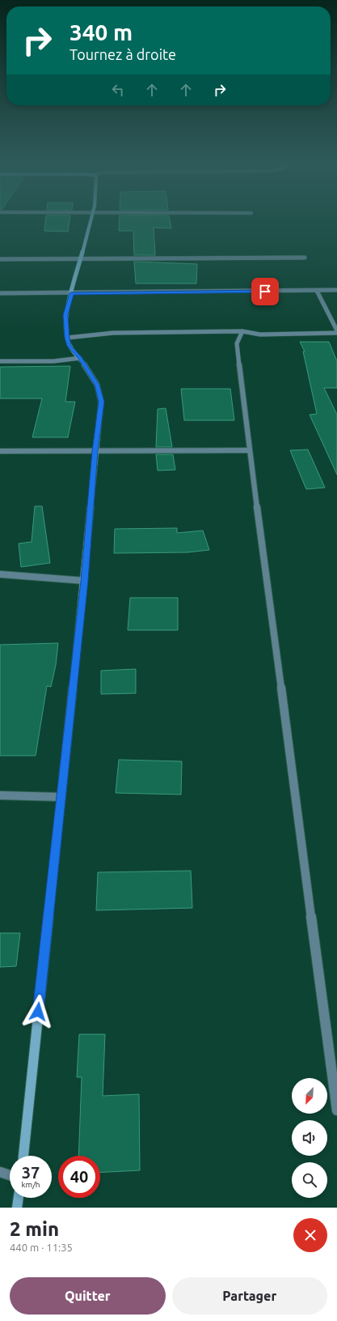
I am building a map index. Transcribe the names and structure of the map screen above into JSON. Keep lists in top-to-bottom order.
{
  "north": "bottom left",
  "page": {
    "turn": ["340 m", "Tournez à droite"],
    "speed": "37 km/h",
    "limit": "40",
    "heading": ["2 min", "440 m · 11:35"],
    "buttons": ["Quitter", "Partager"]
  }
}
